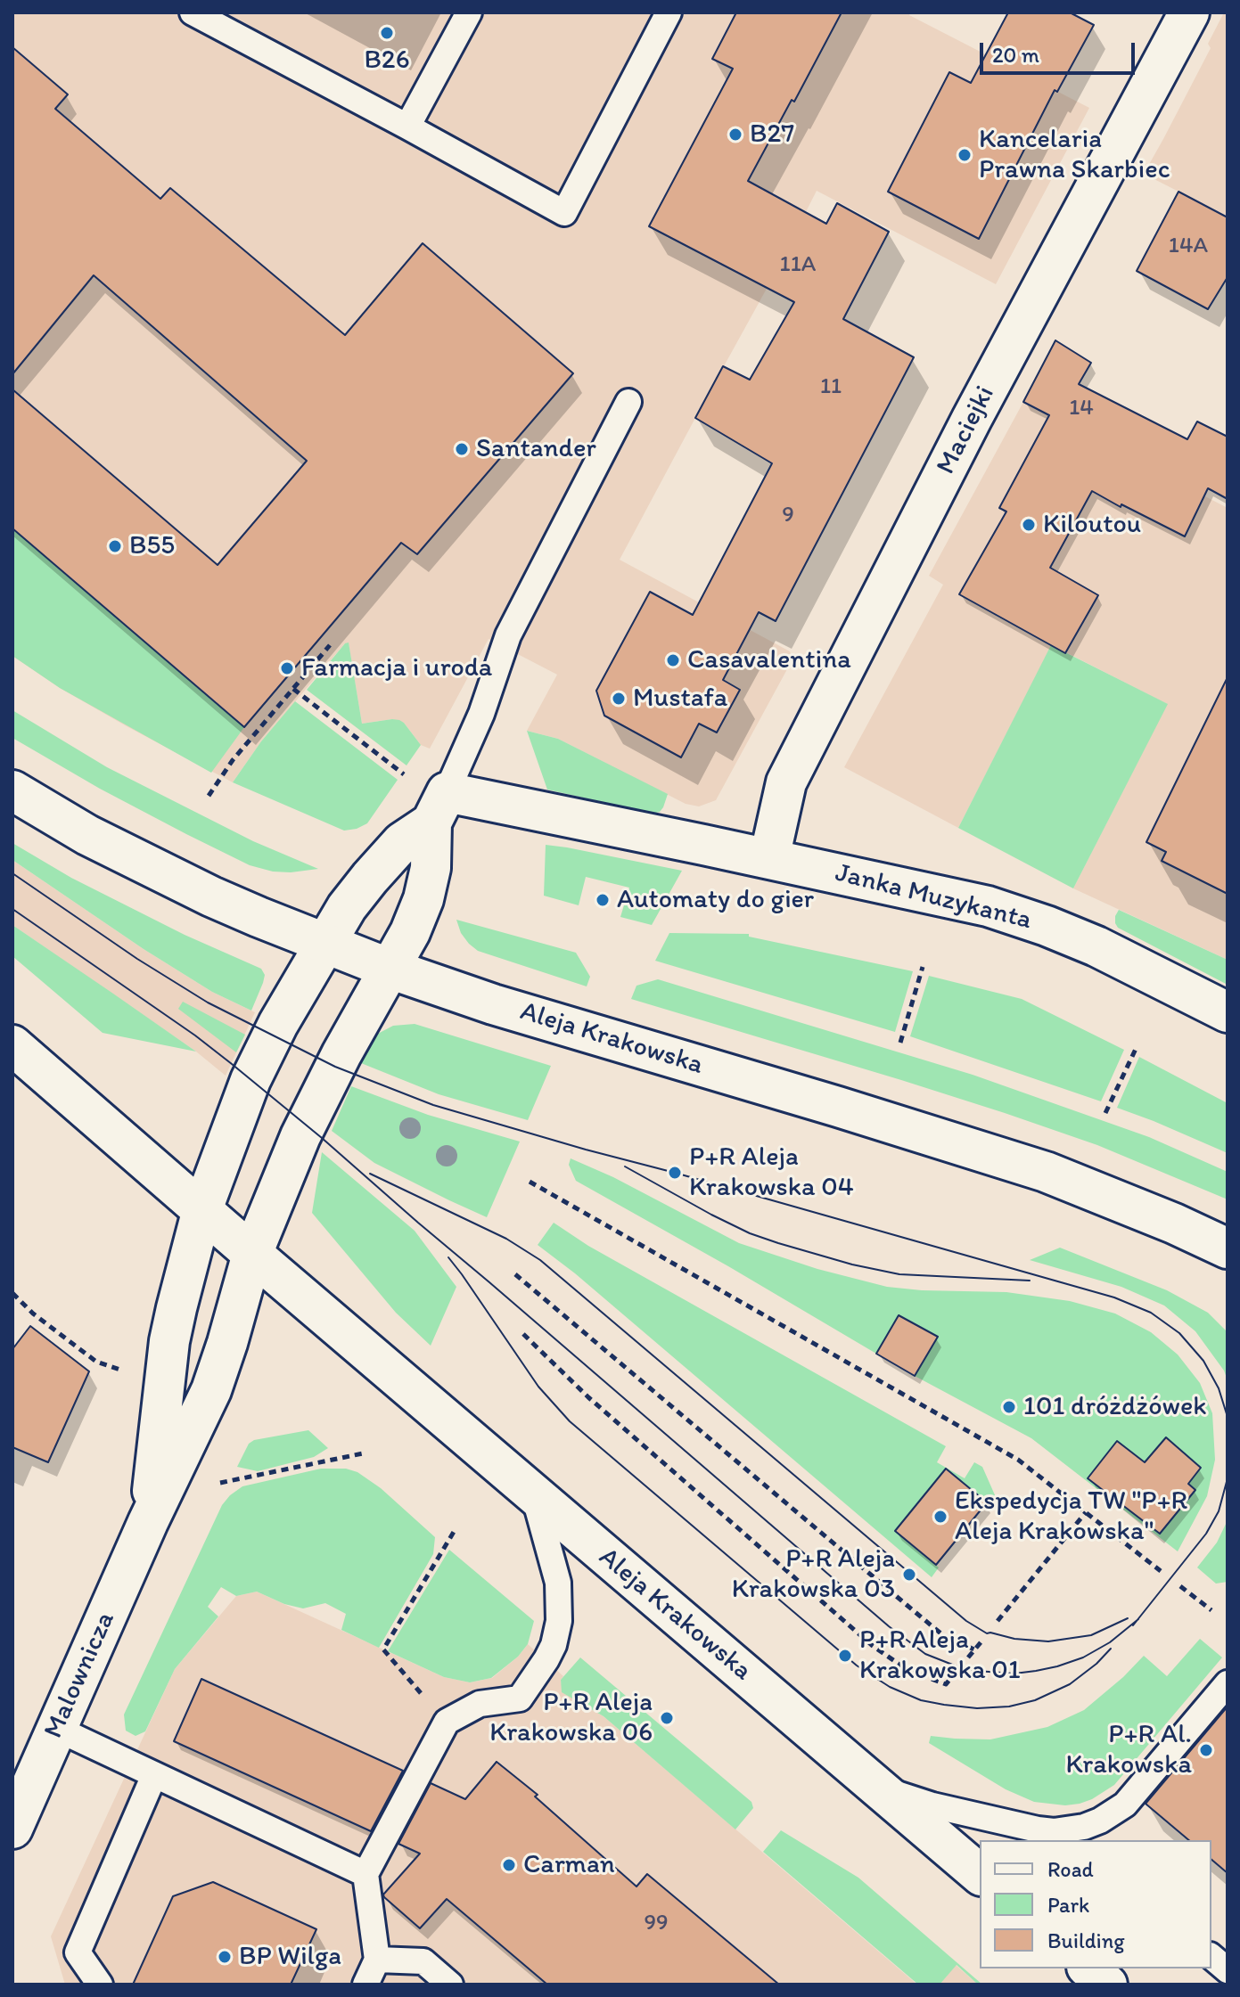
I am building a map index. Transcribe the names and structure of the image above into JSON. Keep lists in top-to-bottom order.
{
  "streets": {
    "street": [
      "Maciejki",
      "Janka Muzykanta",
      "Aleja Krakowska",
      "Malownicza"
    ]
  },
  "crossings": [
    ["Maciejki", "Janka Muzykanta"],
    ["Aleja Krakowska", "Malownicza"]
  ],
  "places": [
    "B26",
    "B27",
    "Kancelaria Prawna Skarbiec",
    "Santander",
    "Kiloutou",
    "B55",
    "Casavalentina",
    "Farmacja i uroda",
    "Mustafa",
    "Automaty do gier",
    "P+R Aleja Krakowska 04",
    "101 dróżdżówek",
    "Ekspedycja TW \"P+R Aleja Krakowska\"",
    "P+R Aleja Krakowska 03",
    "P+R Aleja Krakowska 01",
    "P+R Aleja Krakowska 06",
    "P+R Al. Krakowska",
    "Carman",
    "BP Wilga"
  ],
  "house_numbers": [
    "14A",
    "11A",
    "11",
    "14",
    "9",
    "99"
  ],
  "legend": ["Road", "Park", "Building"],
  "scale_bar": "20 m"
}
